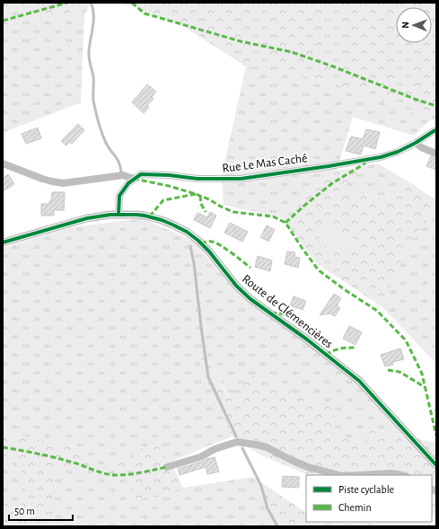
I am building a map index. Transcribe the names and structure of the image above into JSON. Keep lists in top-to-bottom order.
{
  "streets": {
    "street": ["Rue Le Mas Caché", "Route de Clémencières"]
  },
  "legend": ["Piste cyclable", "Chemin"],
  "scale_bar": "50 m",
  "north": "left"
}
